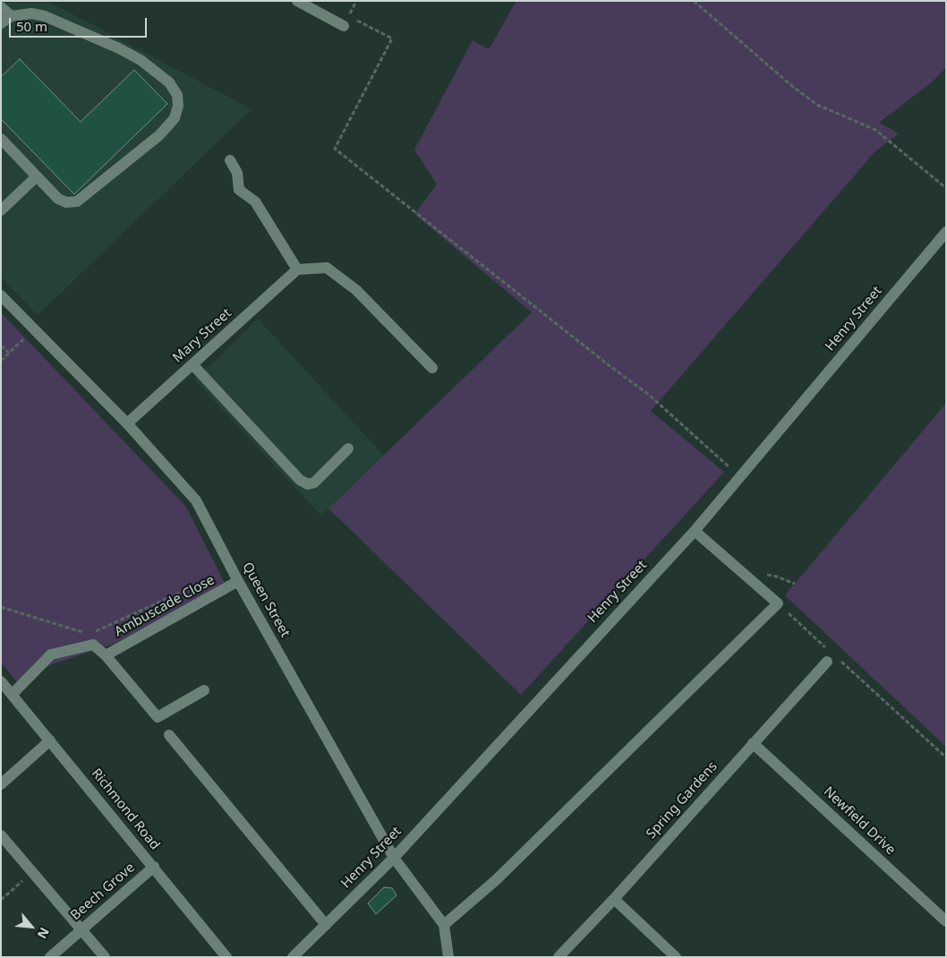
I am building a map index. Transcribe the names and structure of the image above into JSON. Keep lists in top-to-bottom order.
{
  "streets": {
    "street": [
      "Henry Street",
      "Mary Street",
      "Queen Street",
      "Ambuscade Close",
      "Spring Gardens",
      "Richmond Road",
      "Newfield Drive",
      "Beech Grove"
    ]
  },
  "crossings": [
    ["Henry Street", "Queen Street"],
    ["Mary Street", "Queen Street"],
    ["Queen Street", "Ambuscade Close"],
    ["Spring Gardens", "Newfield Drive"],
    ["Richmond Road", "Beech Grove"]
  ],
  "scale_bar": "50 m",
  "north": "bottom right"
}
